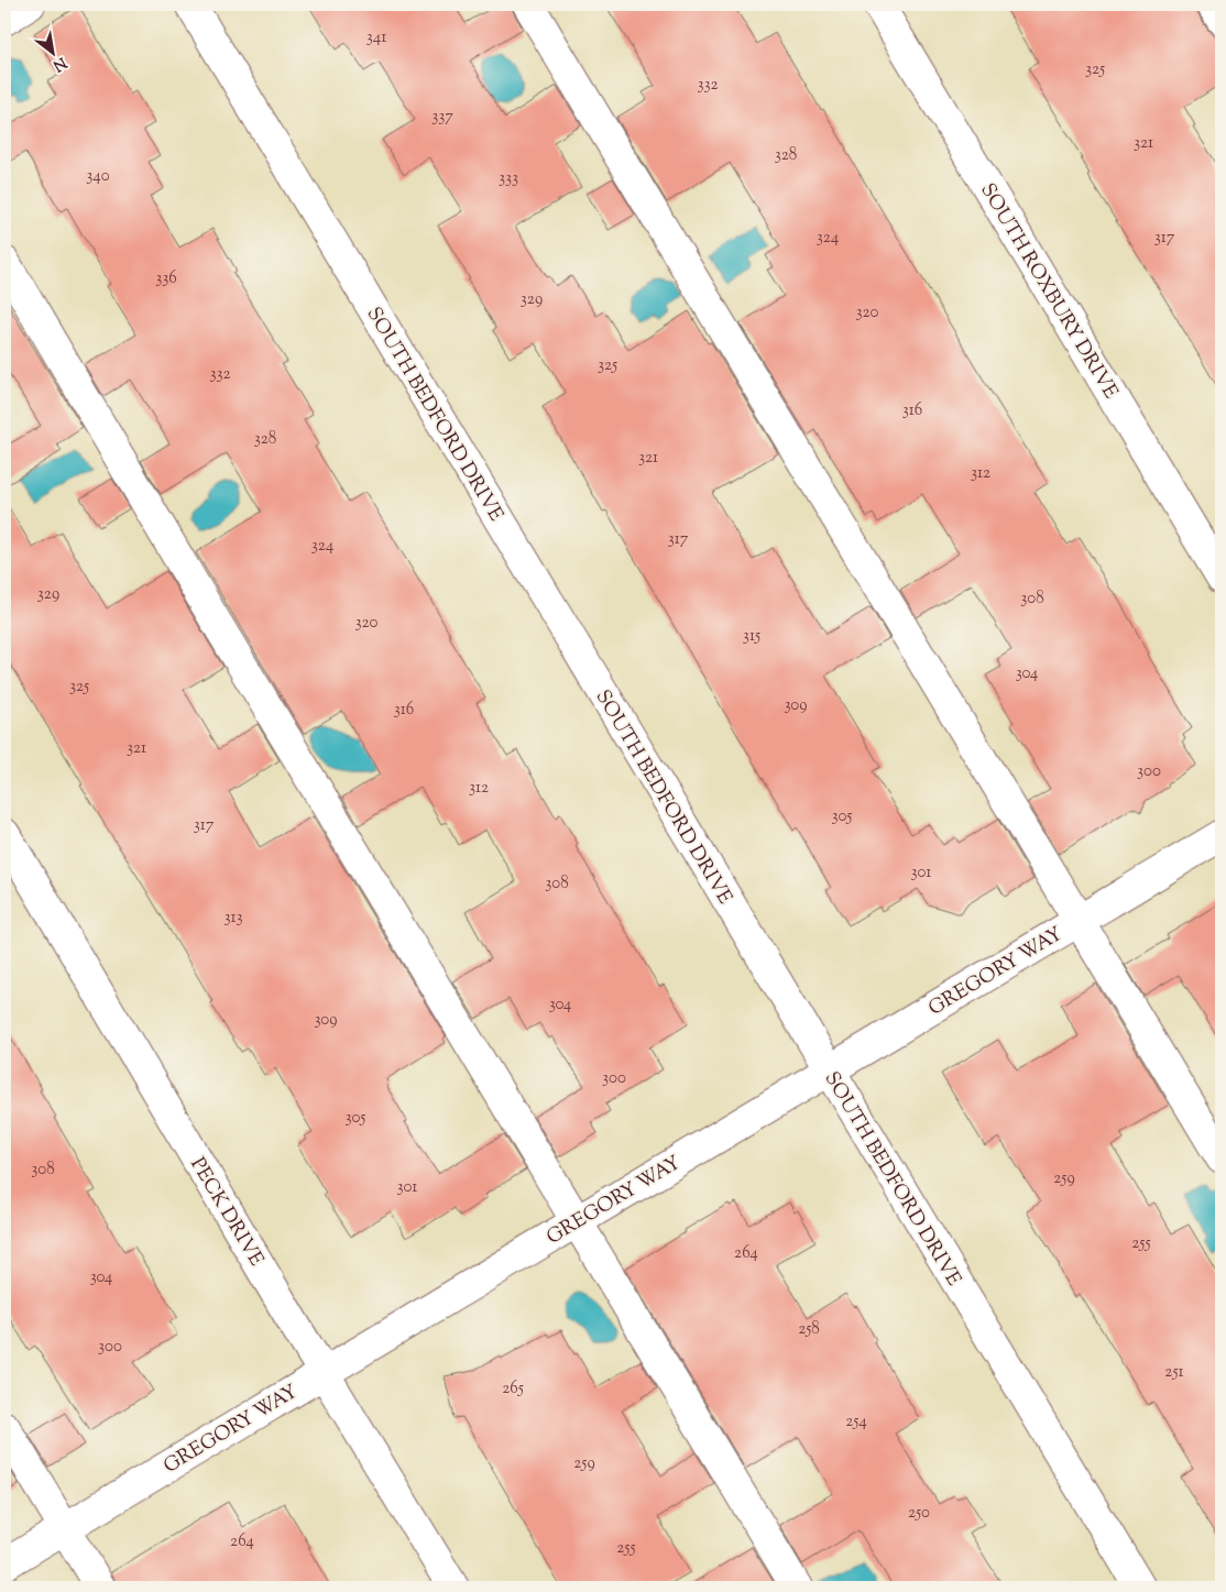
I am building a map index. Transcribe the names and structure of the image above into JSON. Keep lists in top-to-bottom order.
{
  "streets": {
    "street": [
      "SOUTH ROXBURY DRIVE",
      "SOUTH BEDFORD DRIVE",
      "GREGORY WAY",
      "PECK DRIVE"
    ]
  },
  "crossings": [
    ["SOUTH BEDFORD DRIVE", "GREGORY WAY"],
    ["GREGORY WAY", "PECK DRIVE"]
  ],
  "house_numbers": [
    "341",
    "325",
    "332",
    "337",
    "321",
    "328",
    "340",
    "333",
    "324",
    "317",
    "336",
    "329",
    "320",
    "325",
    "332",
    "316",
    "328",
    "321",
    "312",
    "317",
    "324",
    "329",
    "308",
    "320",
    "315",
    "304",
    "325",
    "309",
    "316",
    "321",
    "300",
    "312",
    "305",
    "317",
    "301",
    "308",
    "313",
    "304",
    "309",
    "300",
    "305",
    "308",
    "259",
    "301",
    "255",
    "264",
    "304",
    "258",
    "300",
    "251",
    "265",
    "254",
    "259",
    "250",
    "264",
    "255"
  ],
  "north": "bottom right"
}
